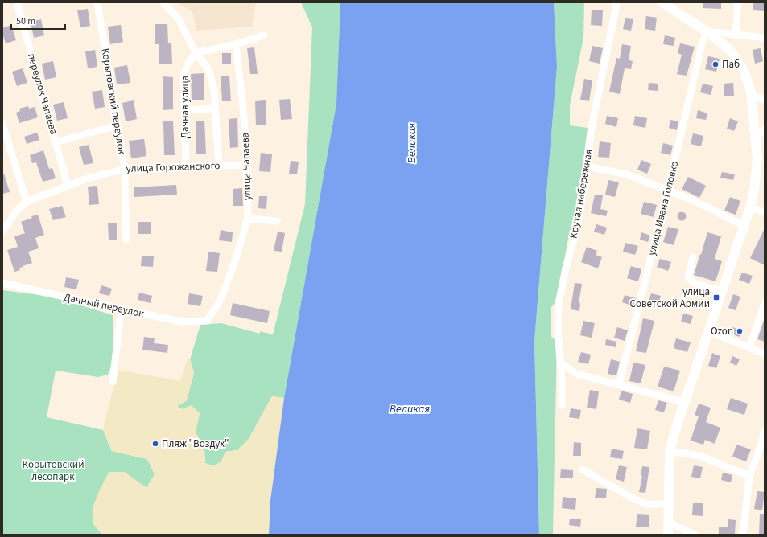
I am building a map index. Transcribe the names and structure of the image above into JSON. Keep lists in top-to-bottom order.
{
  "streets": {
    "street": [
      "переулок Чапаева",
      "Корытовский переулок",
      "Дачная улица",
      "улица Чапаева",
      "улица Горожанского",
      "Крутая набережная",
      "улица Ивана Головко",
      "Дачный переулок"
    ]
  },
  "crossings": [
    ["переулок Чапаева", "улица Горожанского"],
    ["Корытовский переулок", "улица Горожанского"],
    ["Дачная улица", "улица Горожанского"],
    ["улица Чапаева", "улица Горожанского"],
    ["улица Чапаева", "Дачный переулок"]
  ],
  "water": ["Великая"],
  "parks": ["Корытовский лесопарк"],
  "places": {
    "other": ["Паб", "Ozon", "Пляж \"Воздух\""],
    "transit": ["улица Советской Армии"]
  },
  "scale_bar": "50 m"
}
